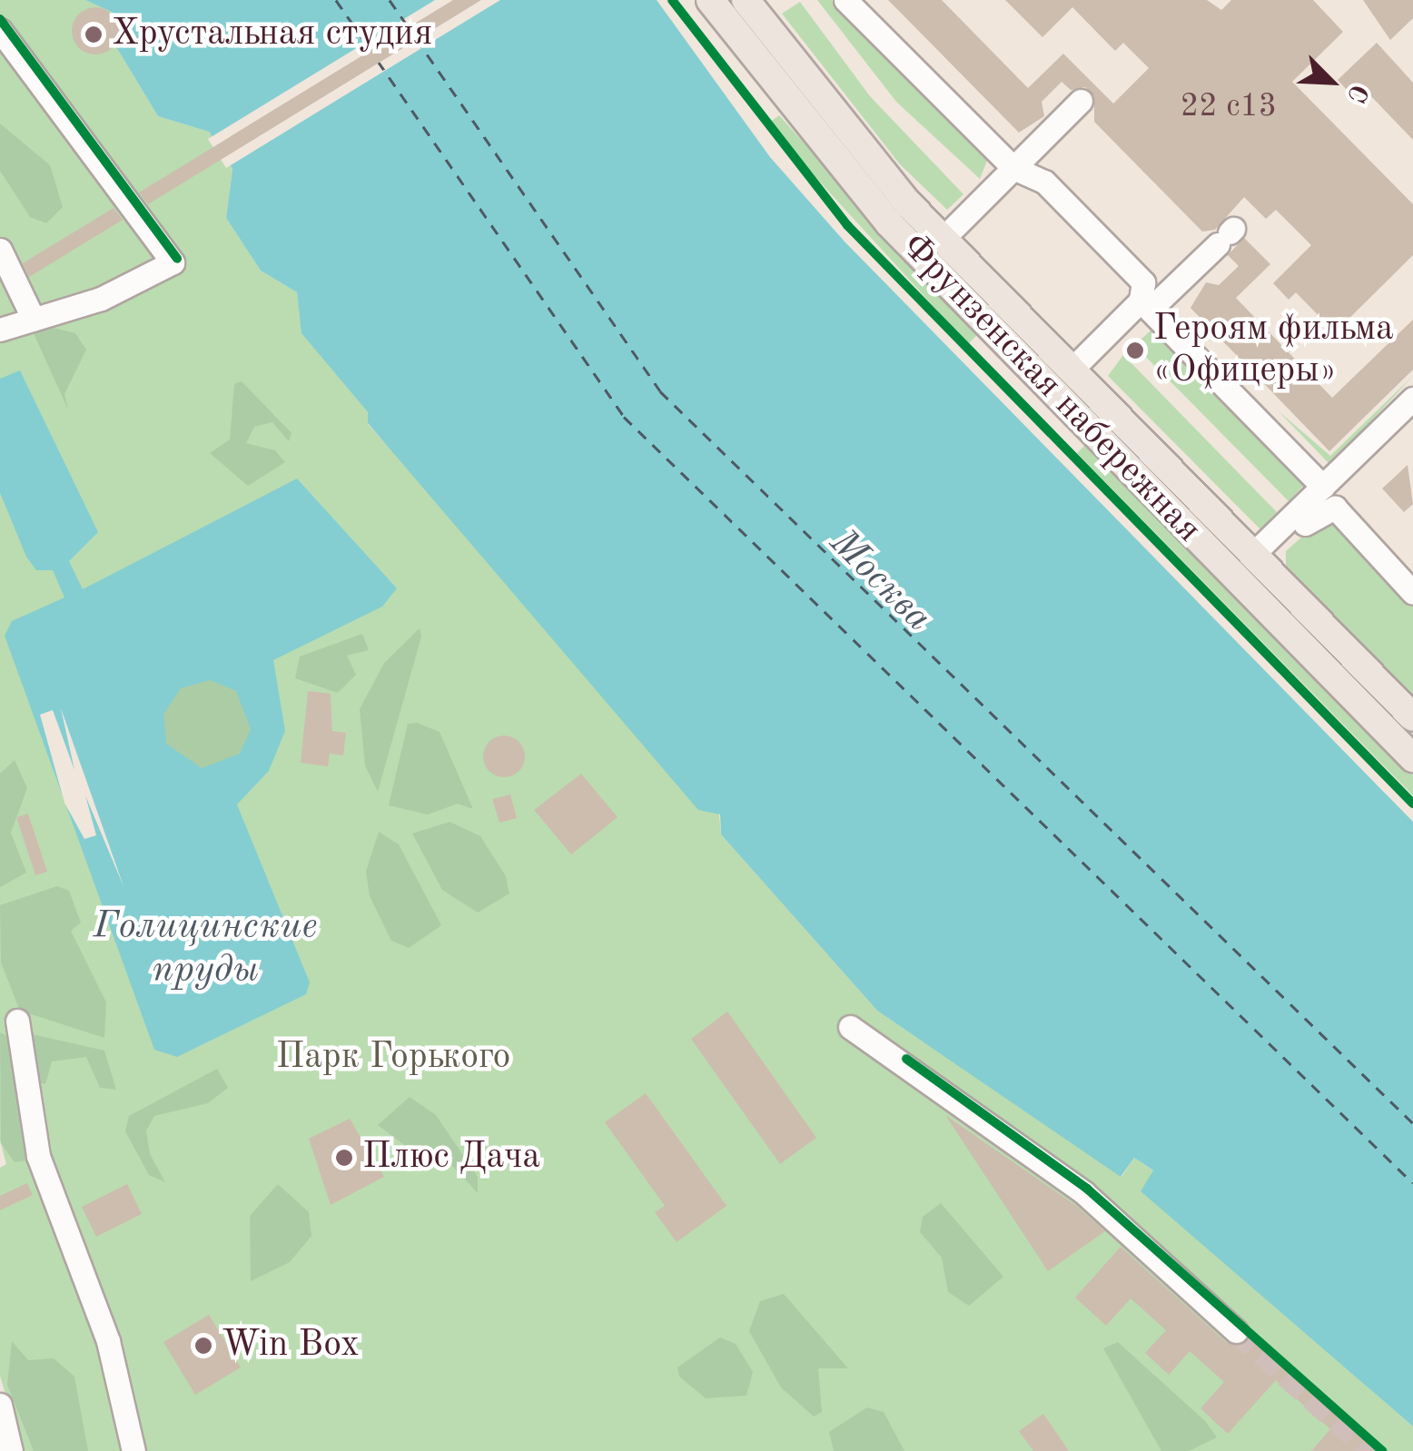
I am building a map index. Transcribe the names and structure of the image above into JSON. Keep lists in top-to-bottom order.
{
  "streets": {
    "main road": ["Фрунзенская набережная"]
  },
  "water": ["Москва", "Голицинские пруды"],
  "parks": ["Парк Горького"],
  "places": [
    "Хрустальная студия",
    "Героям фильма «Офицеры»",
    "Плюс Дача",
    "Win Box"
  ],
  "house_numbers": ["22 с13"],
  "north": "bottom right"
}
